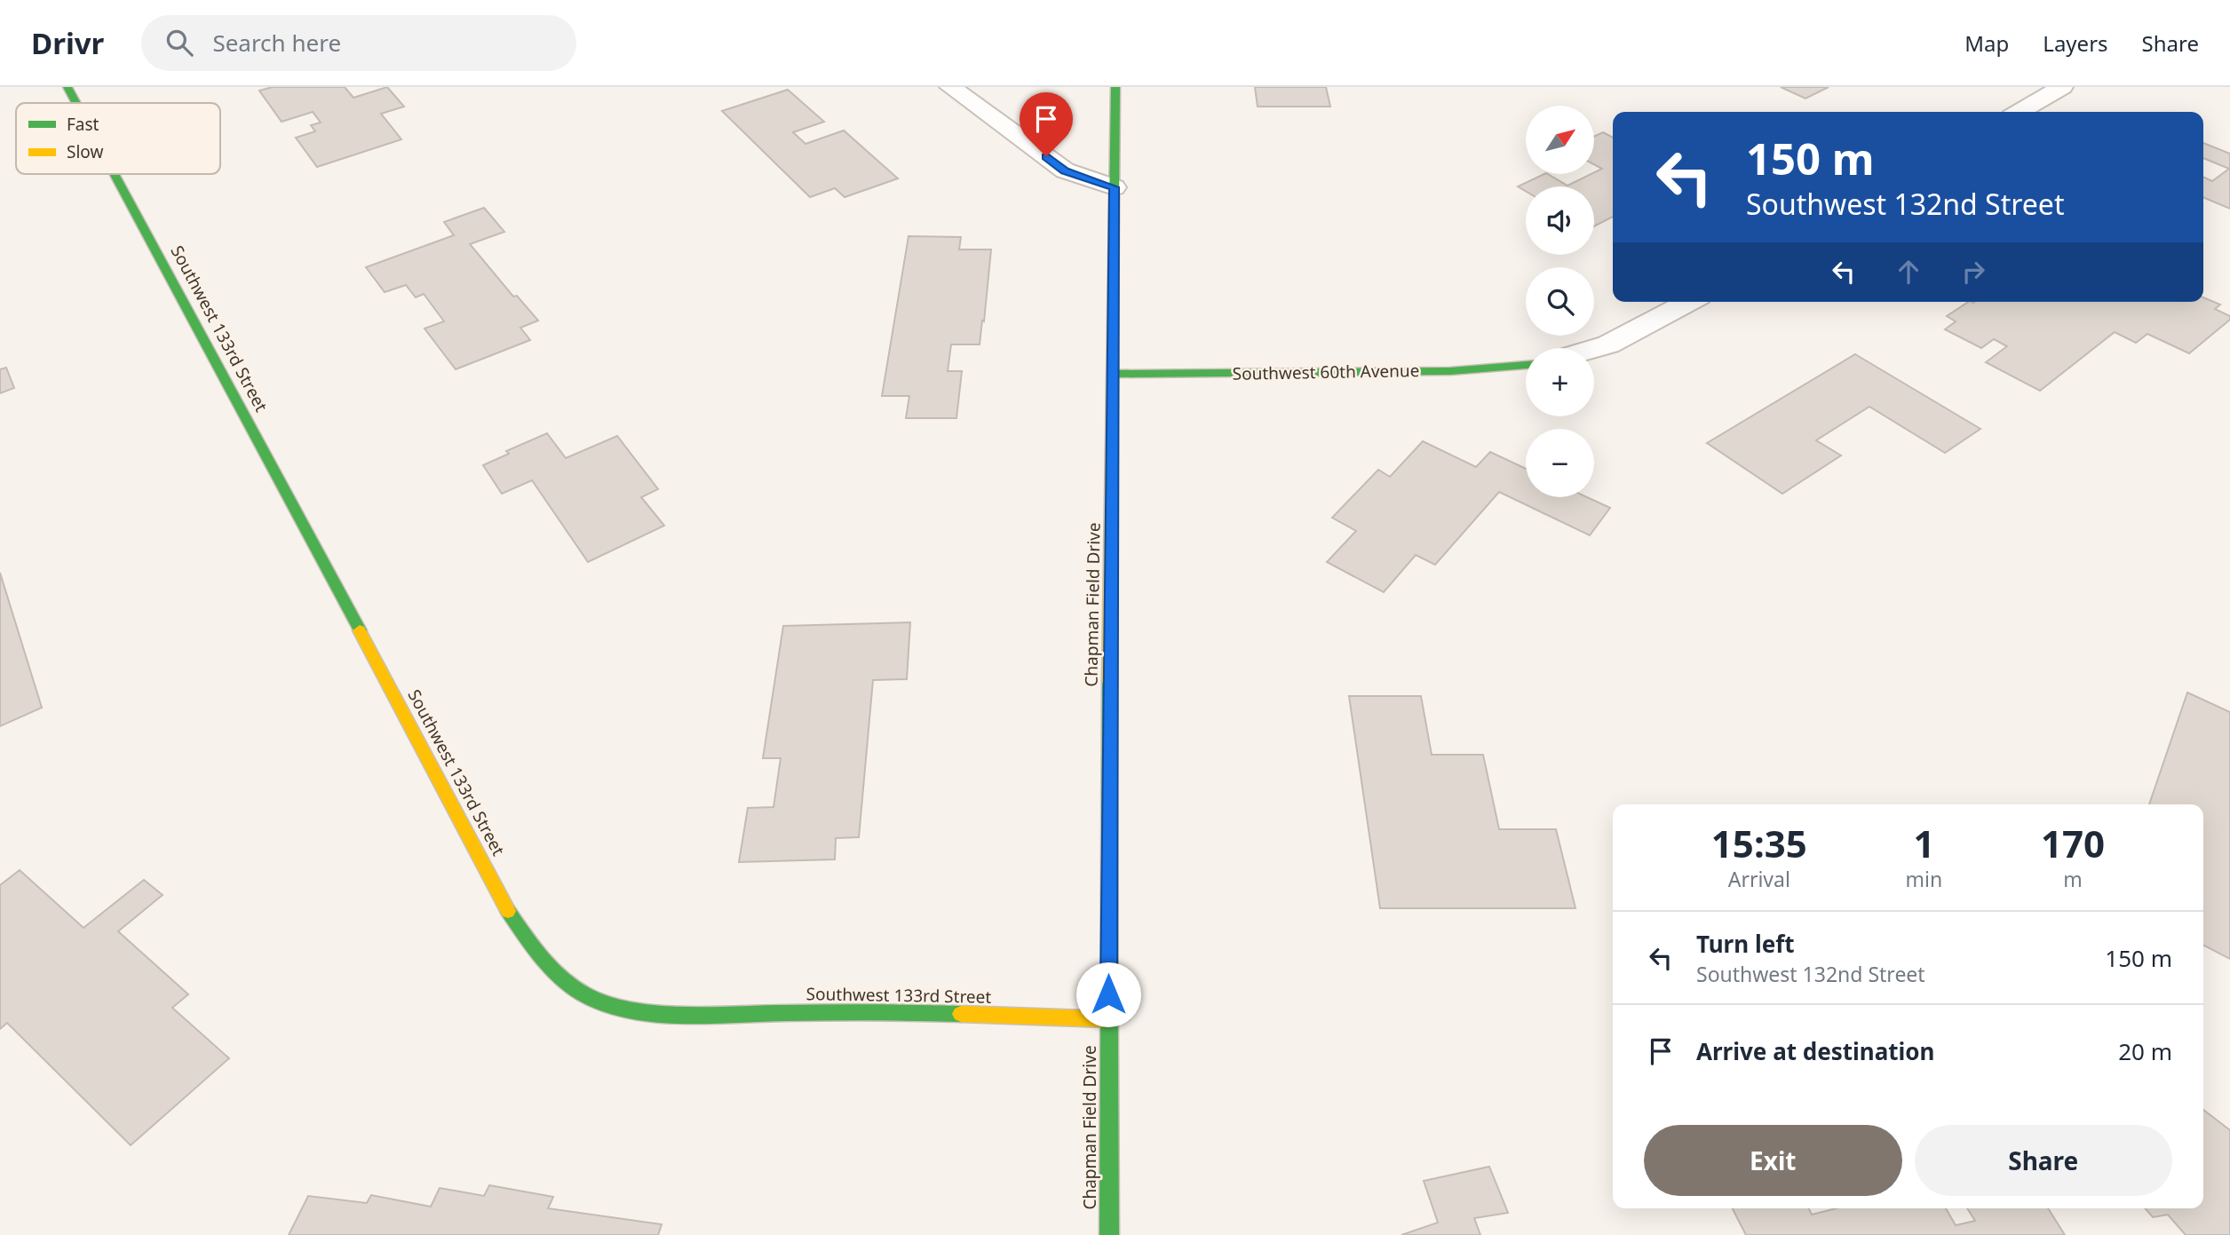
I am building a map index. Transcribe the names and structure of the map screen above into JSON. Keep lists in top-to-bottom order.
{
  "streets": {
    "street": ["Southwest 133rd Street", "Southwest 60th Avenue", "Chapman Field Drive"]
  },
  "crossings": [
    ["Southwest 133rd Street", "Chapman Field Drive"],
    ["Southwest 60th Avenue", "Chapman Field Drive"]
  ],
  "legend": ["Fast", "Slow"],
  "north": "top right",
  "page": {
    "header": "Drivr",
    "search": "Search here",
    "nav": ["Map", "Layers", "Share"],
    "map_buttons": ["+", "−"],
    "turn": ["150 m", "Southwest 132nd Street"],
    "eta": [
      "15:35",
      "Arrival",
      "1",
      "min",
      "170",
      "m"
    ],
    "list": [
      {
        "name": "Turn left",
        "note": "Southwest 132nd Street",
        "value": "150 m"
      },
      {
        "name": "Arrive at destination",
        "value": "20 m"
      }
    ],
    "buttons": ["Exit", "Share"]
  }
}
